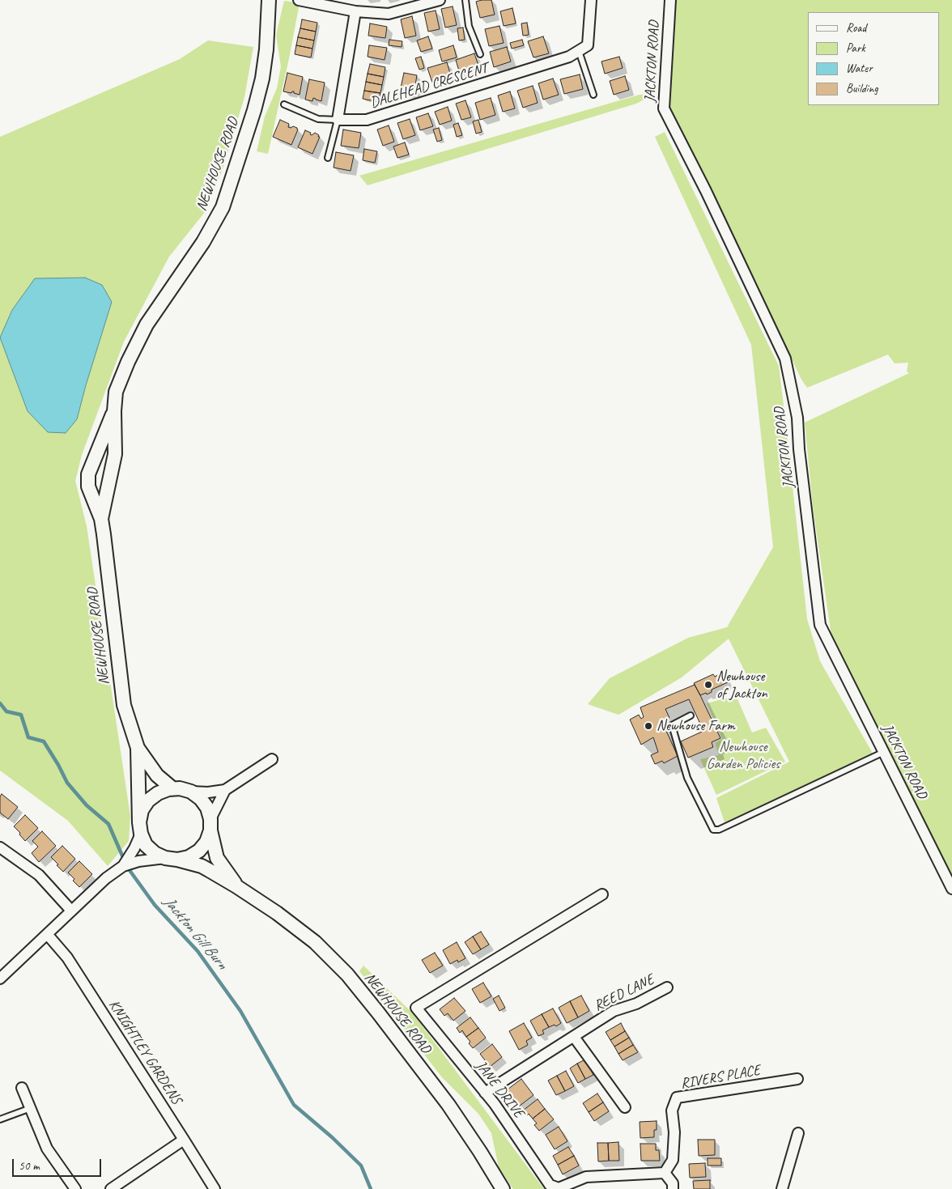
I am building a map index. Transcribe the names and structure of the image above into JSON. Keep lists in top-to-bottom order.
{
  "streets": {
    "street": [
      "JACKTON ROAD",
      "DALEHEAD CRESCENT",
      "NEWHOUSE ROAD",
      "REED LANE",
      "KNIGHTLEY GARDENS",
      "RIVERS PLACE",
      "JANE DRIVE"
    ]
  },
  "crossings": [
    ["REED LANE", "JANE DRIVE"],
    ["RIVERS PLACE", "JANE DRIVE"]
  ],
  "water": ["Jackton Gill Burn"],
  "parks": ["Newhouse Garden Policies"],
  "places": ["Newhouse of Jackton", "Newhouse Farm"],
  "legend": [
    "Road",
    "Park",
    "Water",
    "Building"
  ],
  "scale_bar": "50 m"
}
